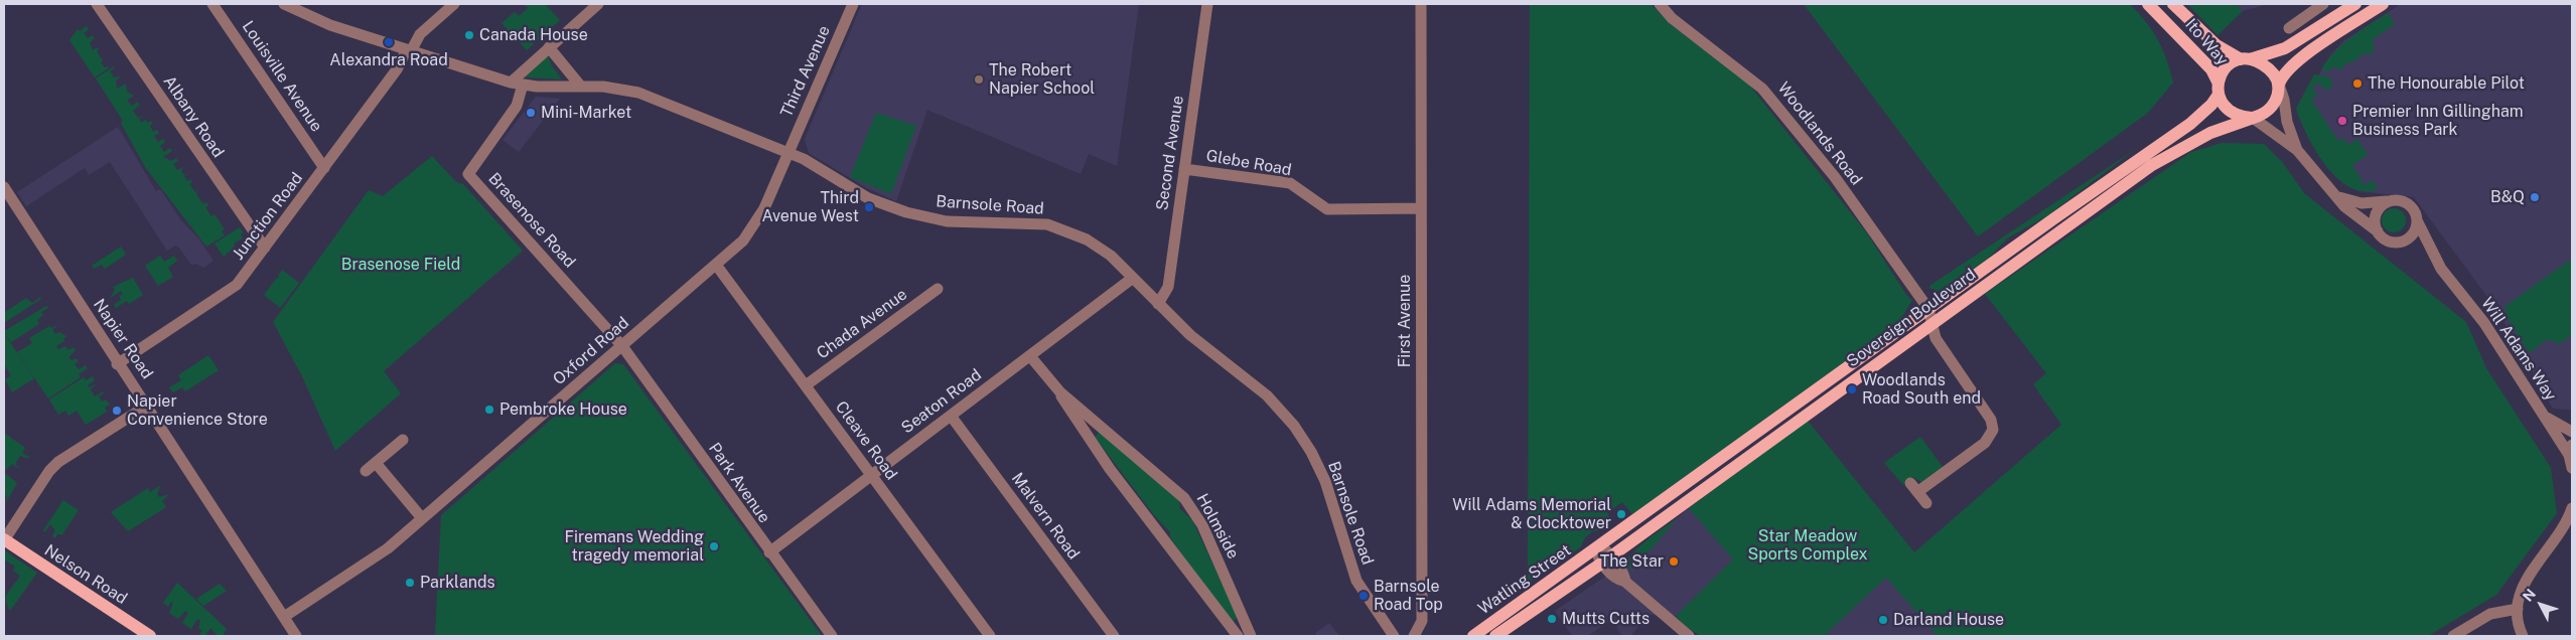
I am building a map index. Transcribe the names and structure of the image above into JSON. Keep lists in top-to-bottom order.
{
  "streets": {
    "main road": [
      "Ito Way",
      "Sovereign Boulevard",
      "Nelson Road",
      "Watling Street"
    ],
    "street": [
      "Third Avenue",
      "Louisville Avenue",
      "Albany Road",
      "Woodlands Road",
      "Second Avenue",
      "Glebe Road",
      "Barnsole Road",
      "Junction Road",
      "Brasenose Road",
      "First Avenue",
      "Chada Avenue",
      "Napier Road",
      "Will Adams Way",
      "Oxford Road",
      "Seaton Road",
      "Cleave Road",
      "Park Avenue",
      "Malvern Road",
      "Holmside"
    ]
  },
  "crossings": [
    ["Ito Way", "Sovereign Boulevard"],
    ["Third Avenue", "Barnsole Road"],
    ["Third Avenue", "Oxford Road"],
    ["Louisville Avenue", "Junction Road"],
    ["Albany Road", "Junction Road"],
    ["Woodlands Road", "Sovereign Boulevard"],
    ["Second Avenue", "Glebe Road"],
    ["Second Avenue", "Barnsole Road"],
    ["Glebe Road", "First Avenue"],
    ["Barnsole Road", "Junction Road"],
    ["Barnsole Road", "Brasenose Road"],
    ["Barnsole Road", "Oxford Road"],
    ["Barnsole Road", "Seaton Road"],
    ["Junction Road", "Napier Road"],
    ["Brasenose Road", "Oxford Road"],
    ["Brasenose Road", "Park Avenue"],
    ["Sovereign Boulevard", "Watling Street"],
    ["Chada Avenue", "Cleave Road"],
    ["Napier Road", "Oxford Road"],
    ["Oxford Road", "Cleave Road"],
    ["Oxford Road", "Park Avenue"],
    ["Seaton Road", "Cleave Road"],
    ["Seaton Road", "Park Avenue"],
    ["Seaton Road", "Malvern Road"],
    ["Seaton Road", "Holmside"]
  ],
  "parks": ["Brasenose Field", "Star Meadow Sports Complex"],
  "places": [
    "Canada House",
    "Alexandra Road",
    "The Robert Napier School",
    "The Honourable Pilot",
    "Mini-Market",
    "Premier Inn Gillingham Business Park",
    "B&Q",
    "Third Avenue West",
    "Woodlands Road South end",
    "Pembroke House",
    "Napier Convenience Store",
    "Will Adams Memorial & Clocktower",
    "Firemans Wedding tragedy memorial",
    "The Star",
    "Parklands",
    "Barnsole Road Top",
    "Mutts Cutts",
    "Darland House"
  ],
  "north": "top left"
}
